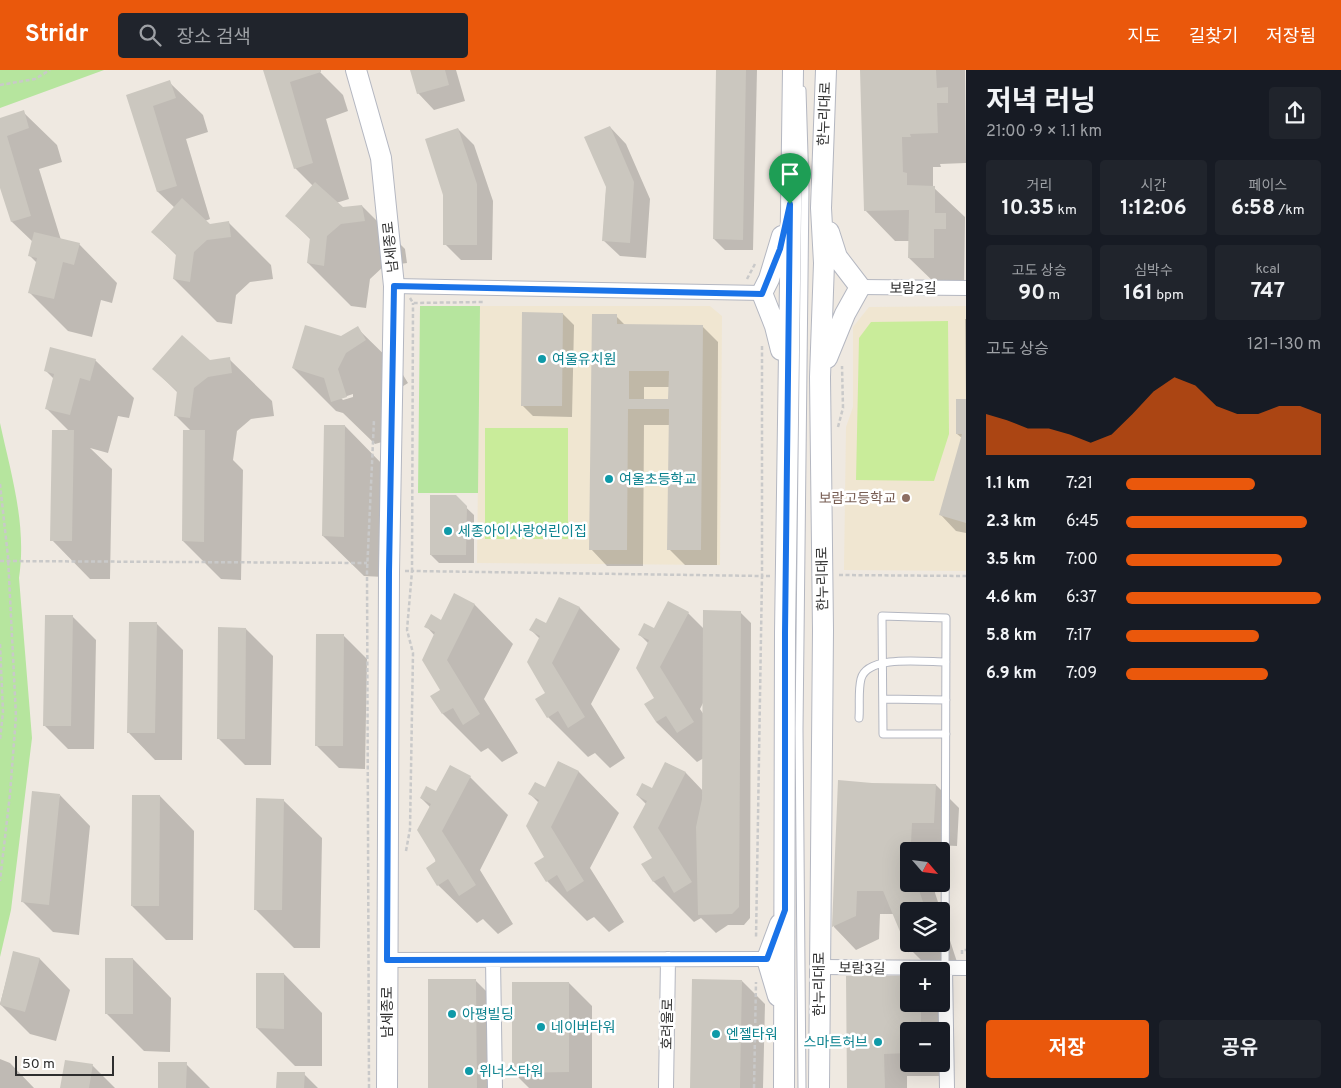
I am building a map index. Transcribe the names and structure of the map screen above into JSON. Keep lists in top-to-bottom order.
{
  "streets": {
    "street": [
      "한누리대로",
      "남세종로",
      "보람2길",
      "보람3길",
      "호려울로"
    ]
  },
  "crossings": [
    ["한누리대로", "보람3길"]
  ],
  "places": [
    "여울유치원",
    "여울초등학교",
    "보람고등학교",
    "세종아이사랑어린이집",
    "아평빌딩",
    "네이버타워",
    "엔젤타워",
    "스마트허브",
    "위너스타워"
  ],
  "scale_bar": "50 m",
  "north": "bottom right",
  "page": {
    "header": "Stridr",
    "search": "장소 검색",
    "nav": ["지도", "길찾기", "저장됨"],
    "heading": ["저녁 러닝", "21:00 · 9 × 1.1 km"],
    "stats": [
      ["거리", "10.35 km"],
      ["시간", "1:12:06"],
      ["페이스", "6:58 /km"],
      ["고도 상승", "90 m"],
      ["심박수", "161 bpm"],
      ["kcal", "747"]
    ],
    "chart": ["고도 상승", "121–130 m"],
    "list": [
      {
        "name": "1.1 km",
        "note": "7:21"
      },
      {
        "name": "2.3 km",
        "note": "6:45"
      },
      {
        "name": "3.5 km",
        "note": "7:00"
      },
      {
        "name": "4.6 km",
        "note": "6:37"
      },
      {
        "name": "5.8 km",
        "note": "7:17"
      },
      {
        "name": "6.9 km",
        "note": "7:09"
      }
    ],
    "map_buttons": ["+", "−"],
    "buttons": ["저장", "공유"],
    "scale": "50 m"
  }
}
